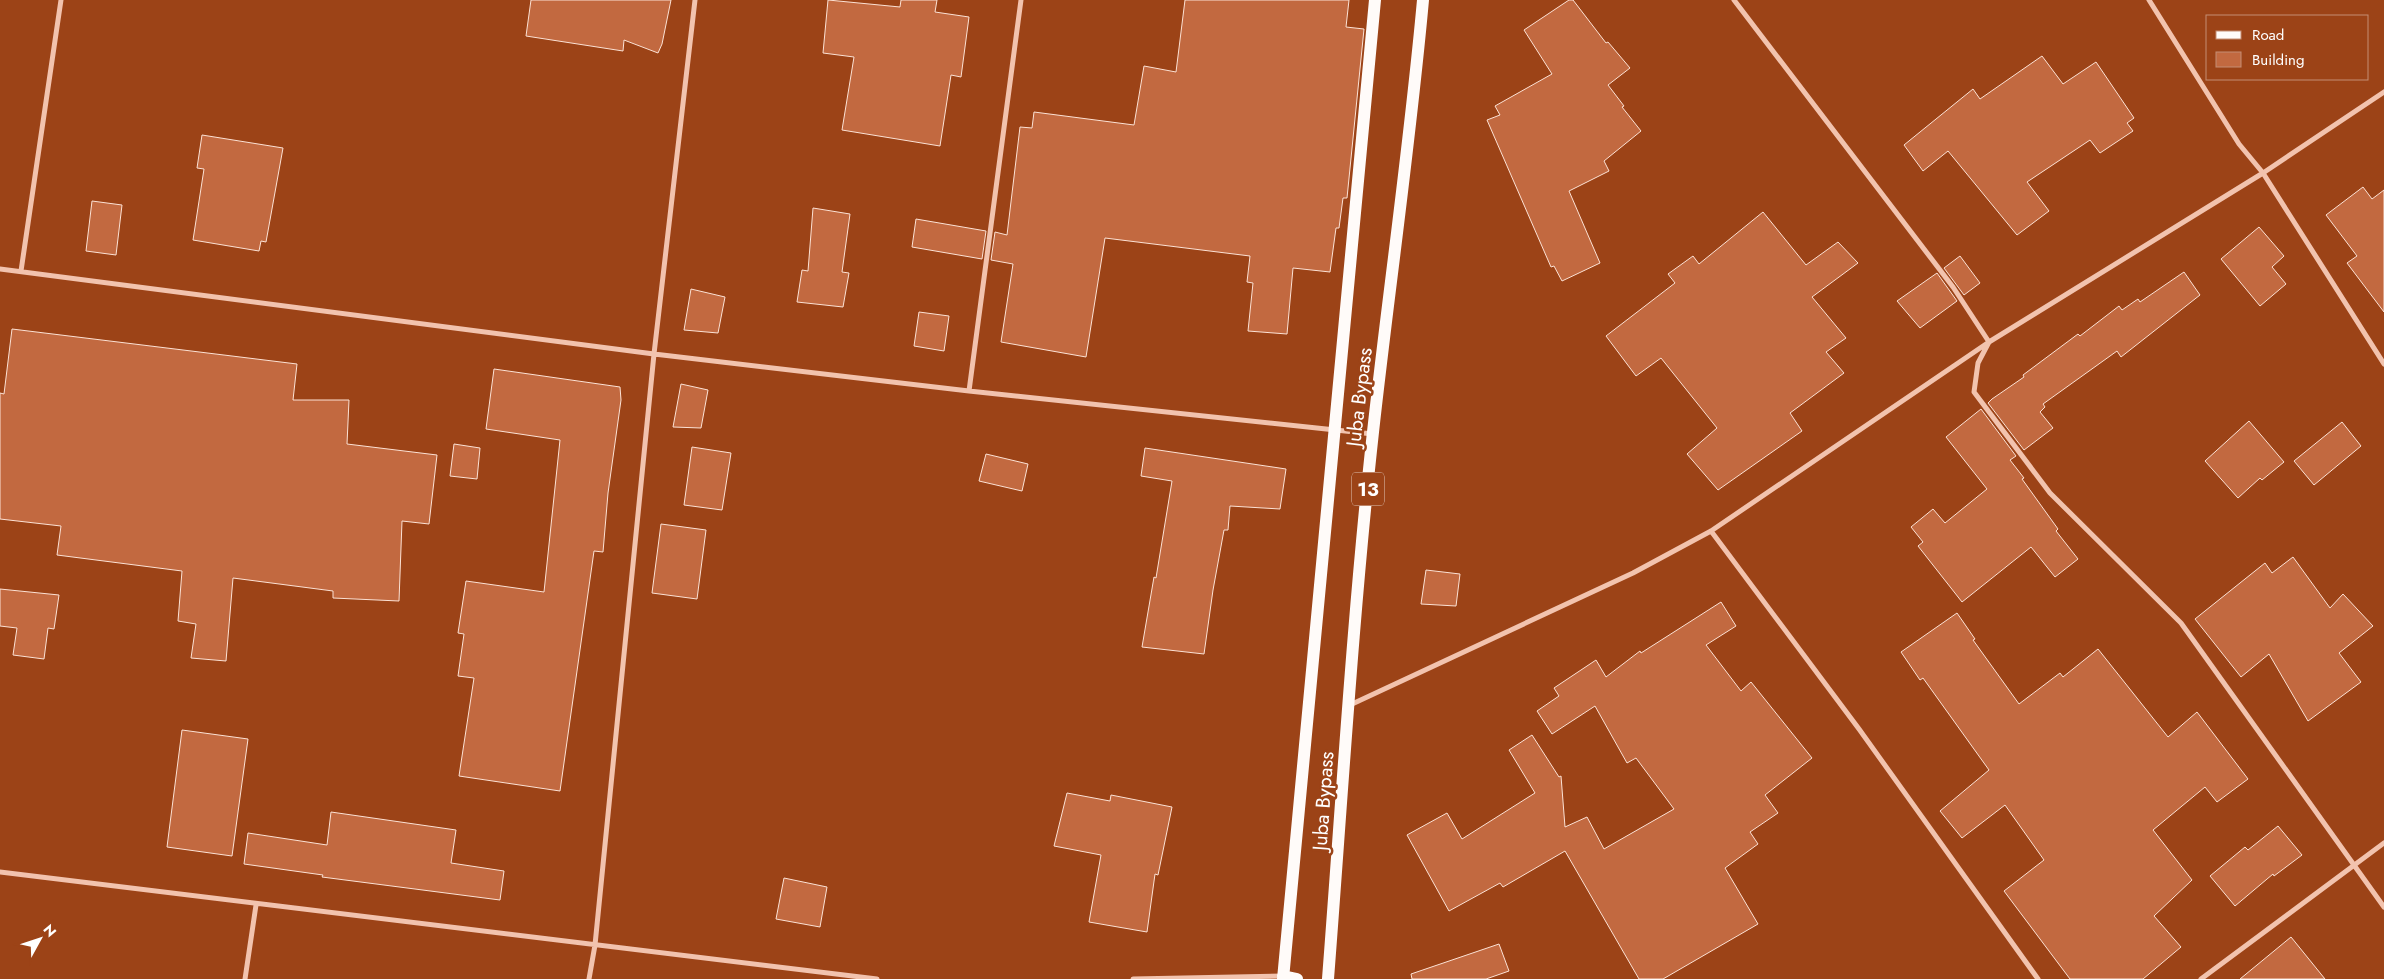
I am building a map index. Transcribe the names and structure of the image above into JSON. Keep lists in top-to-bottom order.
{
  "streets": {
    "main road": ["Juba Bypass", "13"]
  },
  "legend": ["Road", "Building"],
  "north": "top right"
}
